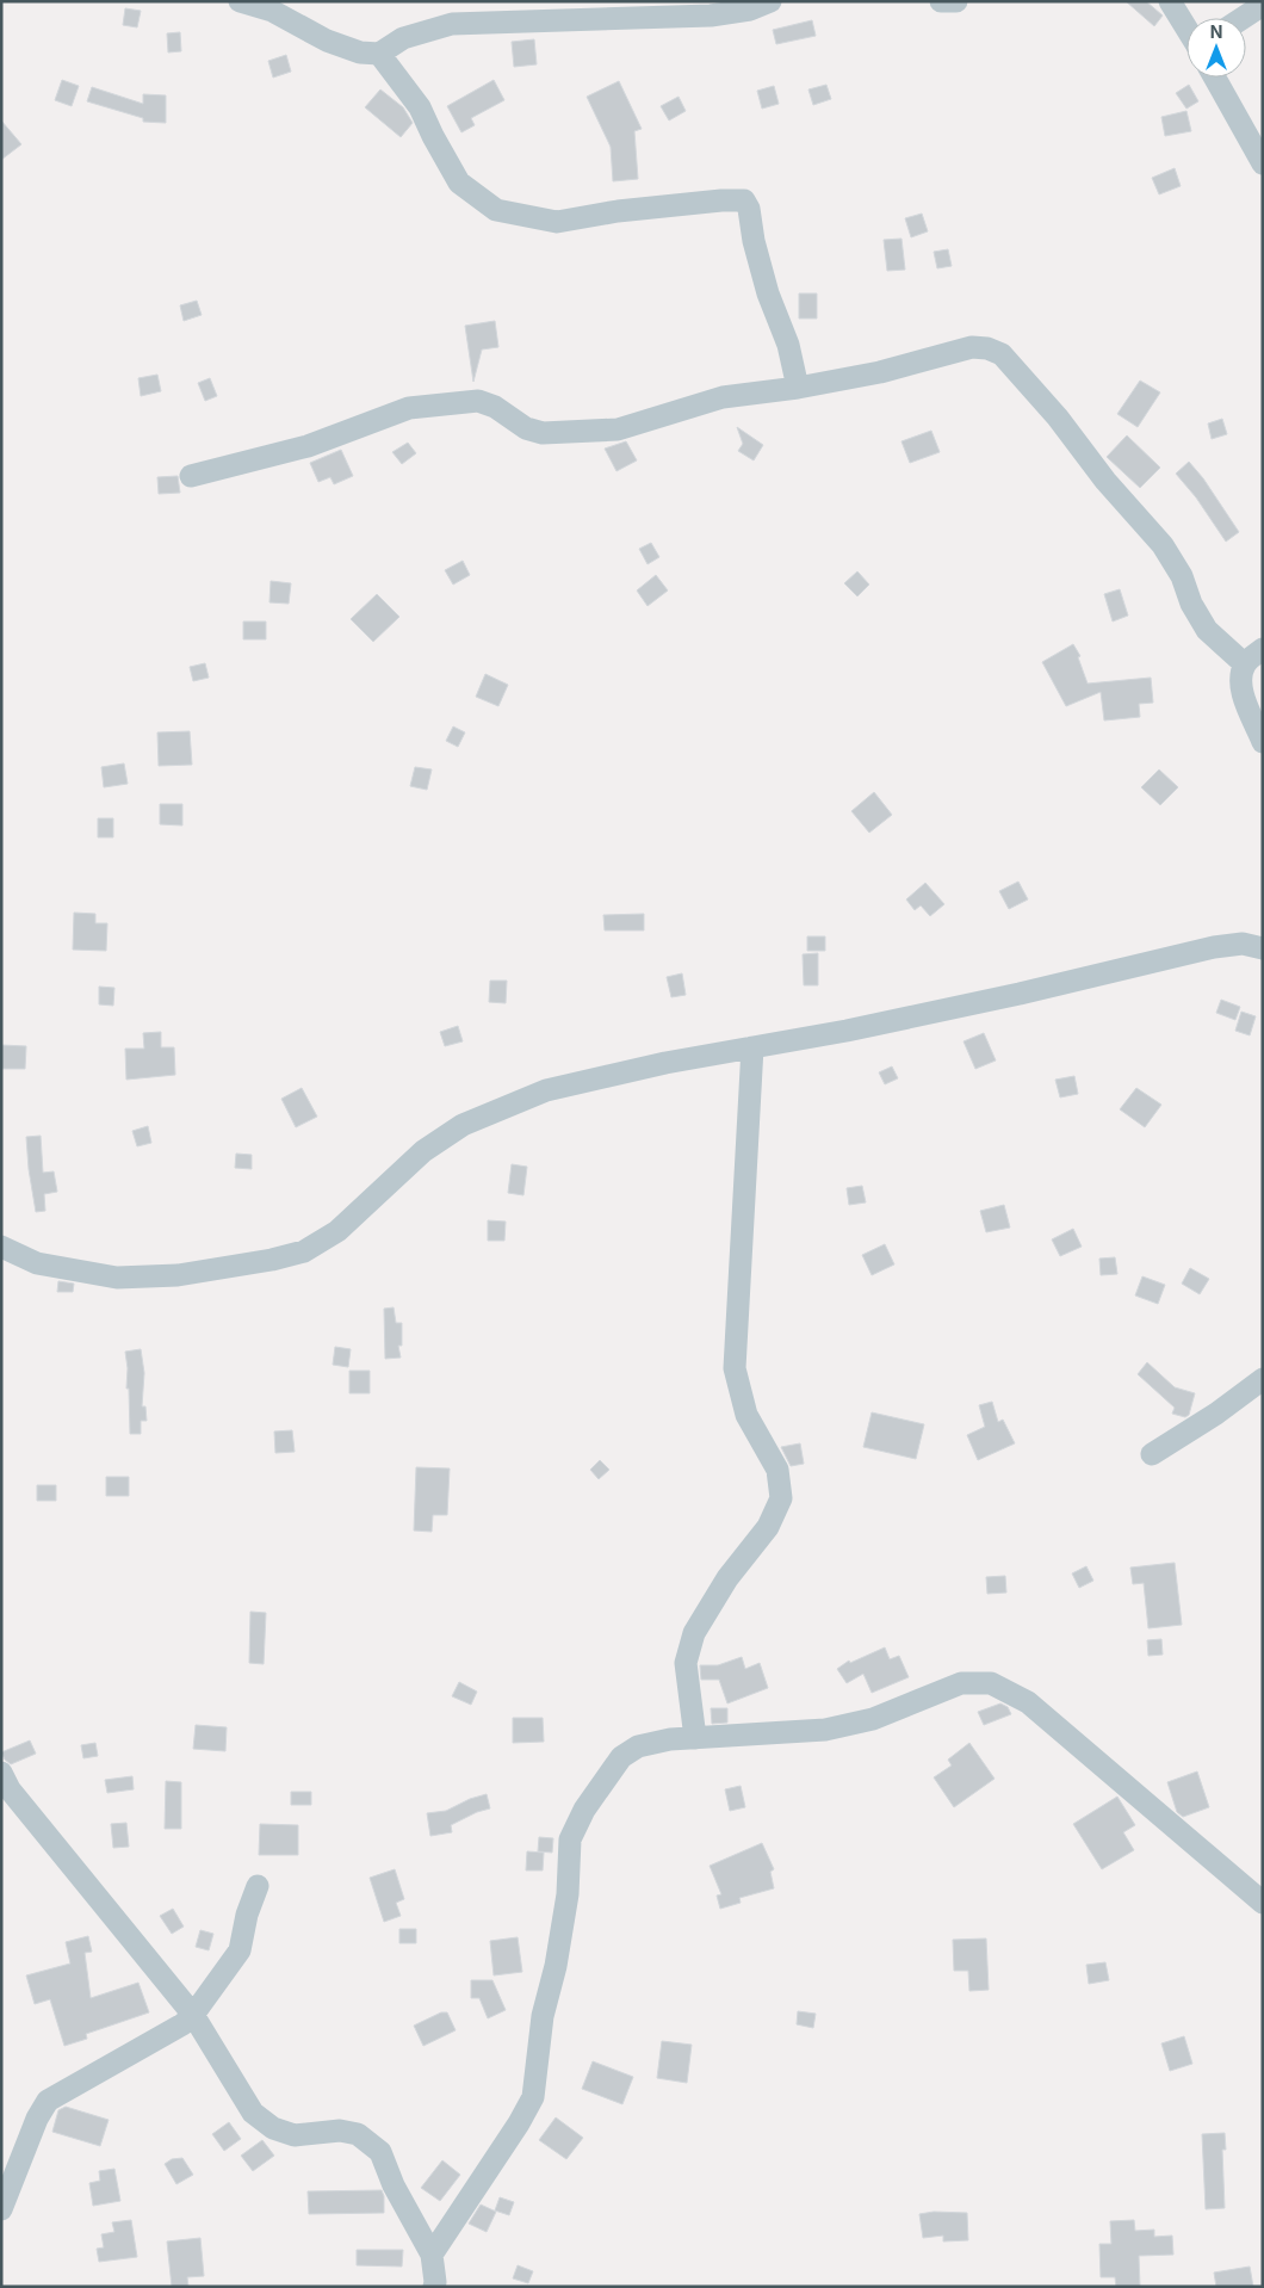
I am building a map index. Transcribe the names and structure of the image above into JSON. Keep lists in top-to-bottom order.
{
  "north": "top"
}
